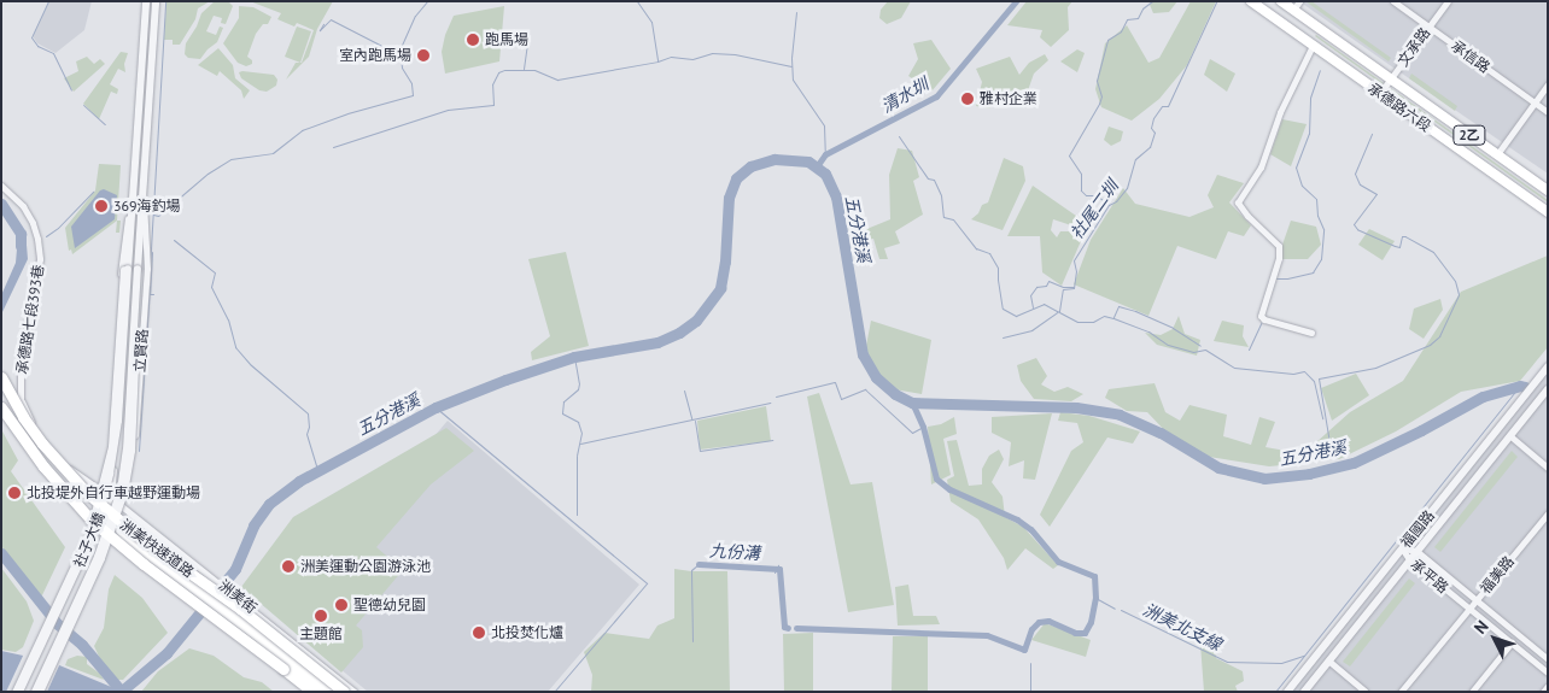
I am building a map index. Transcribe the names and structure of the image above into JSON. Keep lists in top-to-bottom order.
{
  "streets": {
    "highway": ["洲美快速道路"],
    "main road": ["承德路六段", "2乙"],
    "street": [
      "文承路",
      "承信路",
      "承德路七段393巷",
      "立賢路",
      "福國路",
      "社子大橋",
      "福美路",
      "承平路",
      "洲美街"
    ]
  },
  "crossings": [
    ["文承路", "承信路"],
    ["文承路", "承德路六段"],
    ["承德路七段393巷", "立賢路"],
    ["承德路七段393巷", "洲美街"],
    ["立賢路", "社子大橋"],
    ["立賢路", "洲美街"],
    ["福國路", "承平路"],
    ["福美路", "承平路"]
  ],
  "water": [
    "清水圳",
    "社尾二圳",
    "五分港溪",
    "九份溝",
    "洲美北支線"
  ],
  "places": [
    "跑馬場",
    "室內跑馬場",
    "雅村企業",
    "369海釣場",
    "北投堤外自行車越野運動場",
    "洲美運動公園游泳池",
    "聖德幼兒園",
    "主題館",
    "北投焚化爐"
  ],
  "north": "top left"
}
